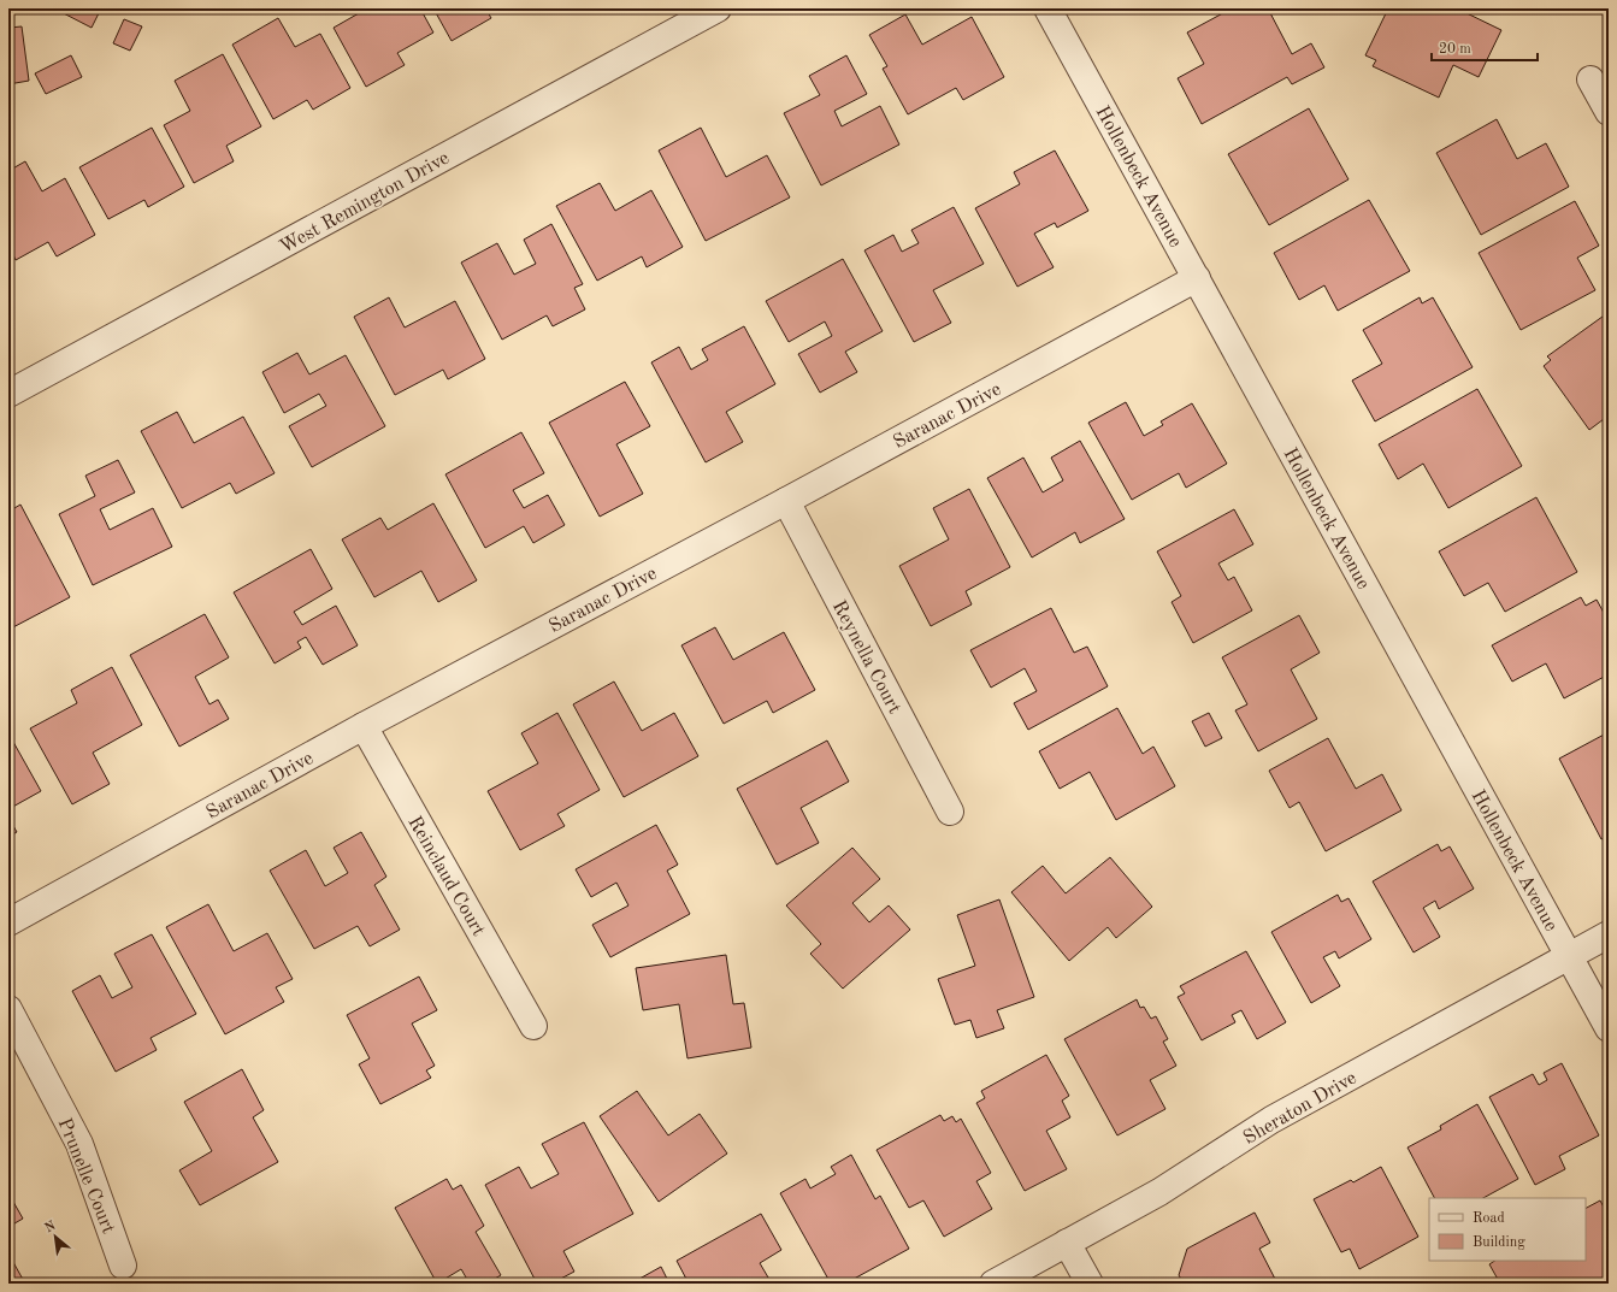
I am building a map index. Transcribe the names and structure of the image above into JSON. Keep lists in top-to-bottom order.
{
  "streets": {
    "street": [
      "Hollenbeck Avenue",
      "West Remington Drive",
      "Saranac Drive",
      "Reynella Court",
      "Reinclaud Court",
      "Sheraton Drive",
      "Prunelle Court"
    ]
  },
  "crossings": [
    ["Hollenbeck Avenue", "Saranac Drive"],
    ["Hollenbeck Avenue", "Sheraton Drive"],
    ["Saranac Drive", "Reynella Court"],
    ["Saranac Drive", "Reinclaud Court"]
  ],
  "legend": ["Road", "Building"],
  "scale_bar": "20 m",
  "north": "top left"
}
